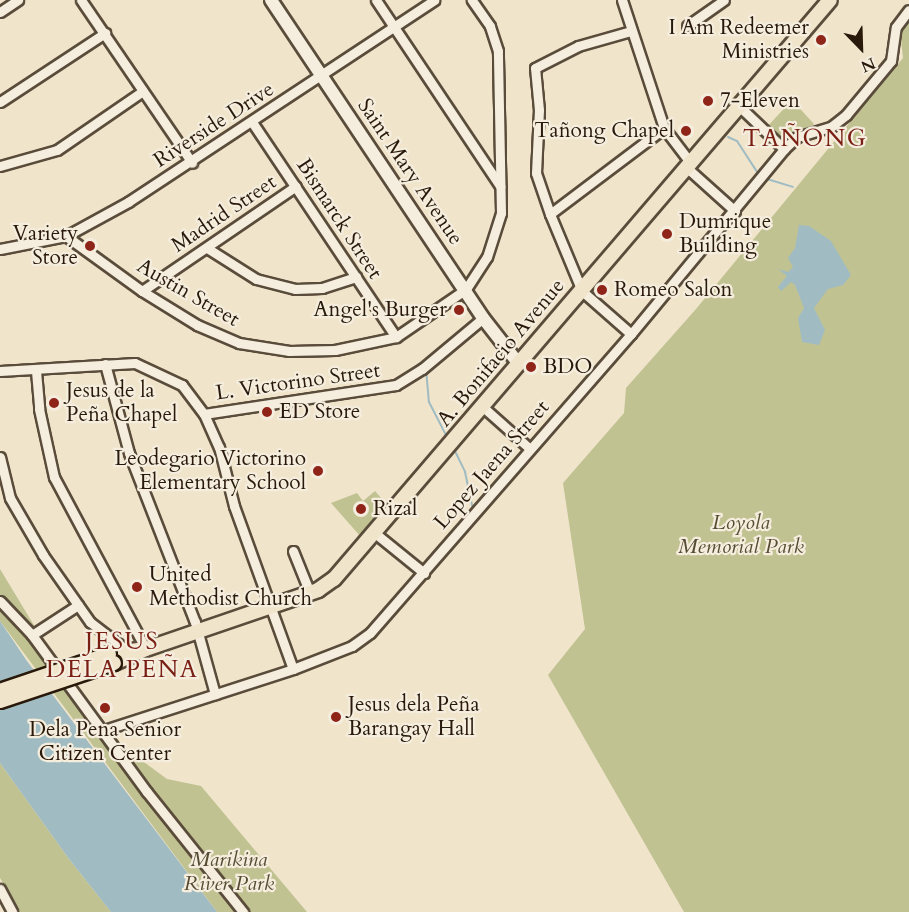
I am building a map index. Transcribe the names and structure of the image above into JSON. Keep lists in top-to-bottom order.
{
  "streets": {
    "main road": ["A. Bonifacio Avenue"],
    "street": [
      "Riverside Drive",
      "Saint Mary Avenue",
      "Madrid Street",
      "Bismarck Street",
      "Austin Street",
      "L. Victorino Street",
      "Lopez Jaena Street"
    ]
  },
  "crossings": [
    ["Riverside Drive", "Saint Mary Avenue"],
    ["Riverside Drive", "Bismarck Street"],
    ["Riverside Drive", "Austin Street"],
    ["Saint Mary Avenue", "Austin Street"],
    ["Saint Mary Avenue", "A. Bonifacio Avenue"],
    ["Saint Mary Avenue", "L. Victorino Street"],
    ["Madrid Street", "Bismarck Street"],
    ["Madrid Street", "Austin Street"],
    ["Bismarck Street", "Austin Street"]
  ],
  "districts": ["TAÑONG", "JESUS DELA PEÑA"],
  "parks": ["Loyola Memorial Park", "Marikina River Park"],
  "places": [
    "I Am Redeemer Ministries",
    "7-Eleven",
    "Tañong Chapel",
    "Dumrique Building",
    "Variety Store",
    "Romeo Salon",
    "Angel's Burger",
    "BDO",
    "Jesus de la Peña Chapel",
    "ED Store",
    "Leodegario Victorino Elementary School",
    "Rizal",
    "United Methodist Church",
    "Dela Pena Senior Citizen Center",
    "Jesus dela Peña Barangay Hall"
  ],
  "north": "bottom right"
}
